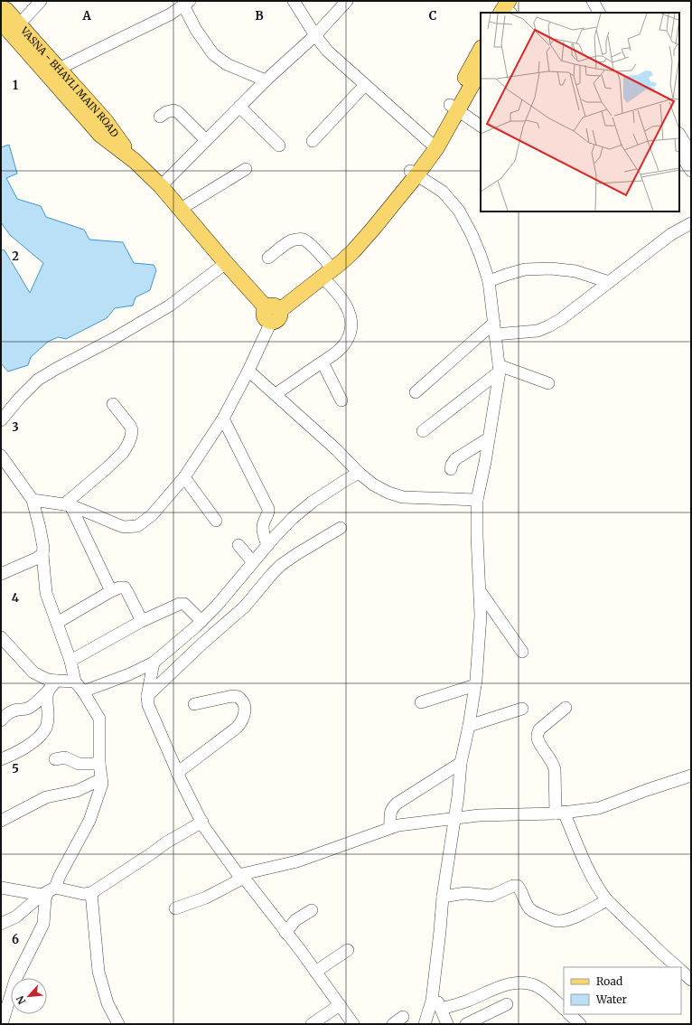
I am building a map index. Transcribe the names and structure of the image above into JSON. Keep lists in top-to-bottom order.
{
  "streets": {
    "main road": ["VASNA - BHAYLI MAIN ROAD"]
  },
  "legend": ["Road", "Water"],
  "north": "bottom left",
  "grid": {
    "columns": ["A", "B", "C"],
    "rows": [
      "1",
      "2",
      "3",
      "4",
      "5",
      "6"
    ]
  }
}
